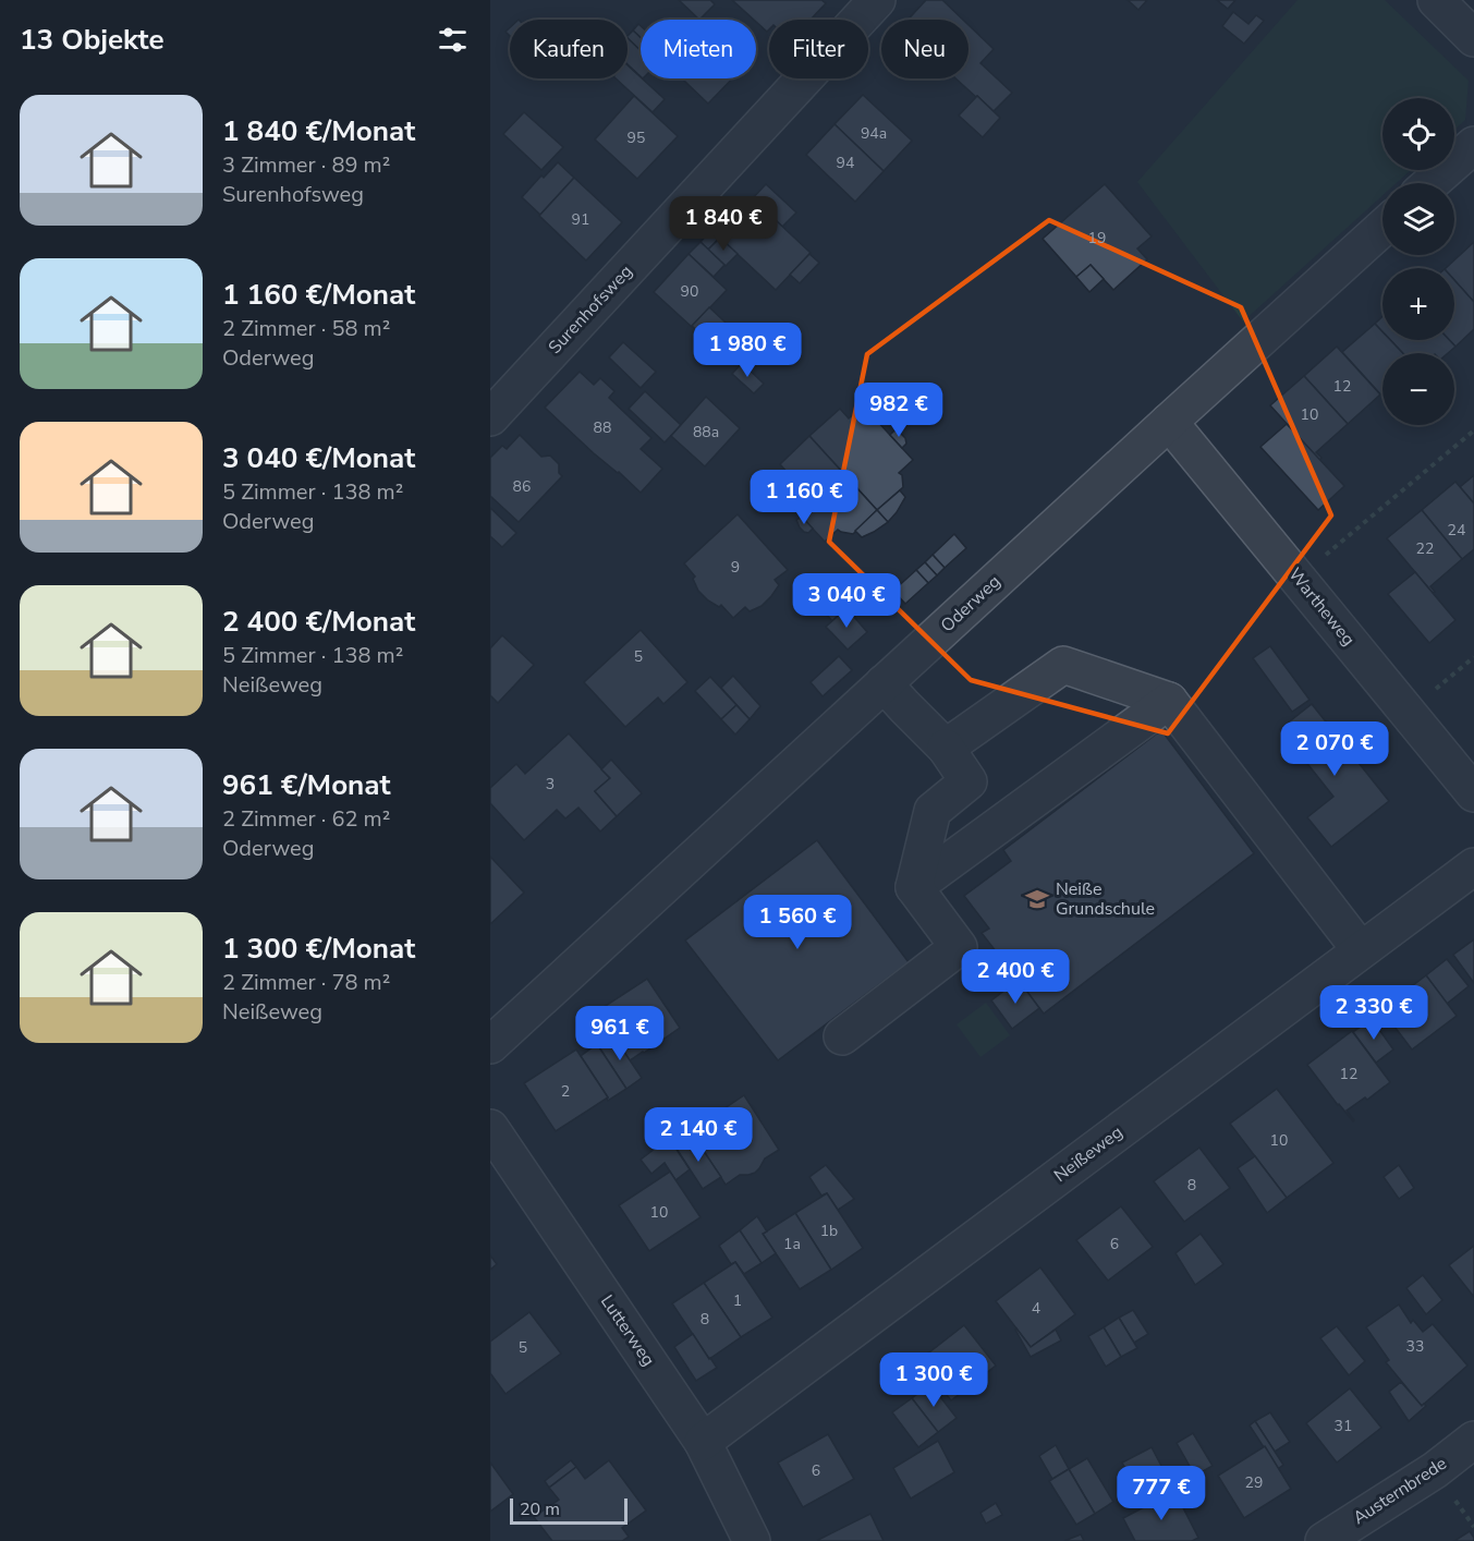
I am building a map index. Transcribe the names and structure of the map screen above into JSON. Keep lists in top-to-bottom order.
{
  "streets": {
    "street": [
      "Surenhofsweg",
      "Oderweg",
      "Wartheweg",
      "Neißeweg",
      "Lutterweg",
      "Austernbrede"
    ]
  },
  "crossings": [
    ["Oderweg", "Wartheweg"],
    ["Neißeweg", "Lutterweg"]
  ],
  "places": {
    "school or university": ["Neiße Grundschule"]
  },
  "house_numbers": [
    "94a",
    "95",
    "94",
    "91",
    "19",
    "90",
    "12",
    "10",
    "88",
    "88a",
    "86",
    "24",
    "22",
    "9",
    "5",
    "3",
    "12",
    "2",
    "10",
    "8",
    "10",
    "1b",
    "1a",
    "6",
    "1",
    "4",
    "8",
    "33",
    "5",
    "31",
    "6",
    "29"
  ],
  "scale_bar": "20 m",
  "page": {
    "heading": "13 Objekte",
    "chip": [
      "Kaufen",
      "Mieten",
      "Filter",
      "Neu"
    ],
    "list": [
      {
        "name": "1 840 €/Monat",
        "note": "3 Zimmer · 89 m² · Surenhofsweg"
      },
      {
        "name": "1 160 €/Monat",
        "note": "2 Zimmer · 58 m² · Oderweg"
      },
      {
        "name": "3 040 €/Monat",
        "note": "5 Zimmer · 138 m² · Oderweg"
      },
      {
        "name": "2 400 €/Monat",
        "note": "5 Zimmer · 138 m² · Neißeweg"
      },
      {
        "name": "961 €/Monat",
        "note": "2 Zimmer · 62 m² · Oderweg"
      },
      {
        "name": "1 300 €/Monat",
        "note": "2 Zimmer · 78 m² · Neißeweg"
      }
    ],
    "map_buttons": ["+", "−"],
    "price": [
      "1 840 €",
      "1 980 €",
      "982 €",
      "1 160 €",
      "3 040 €",
      "2 070 €",
      "1 560 €",
      "2 400 €",
      "2 330 €",
      "961 €",
      "2 140 €",
      "1 300 €",
      "777 €"
    ],
    "scale": "20 m"
  }
}
